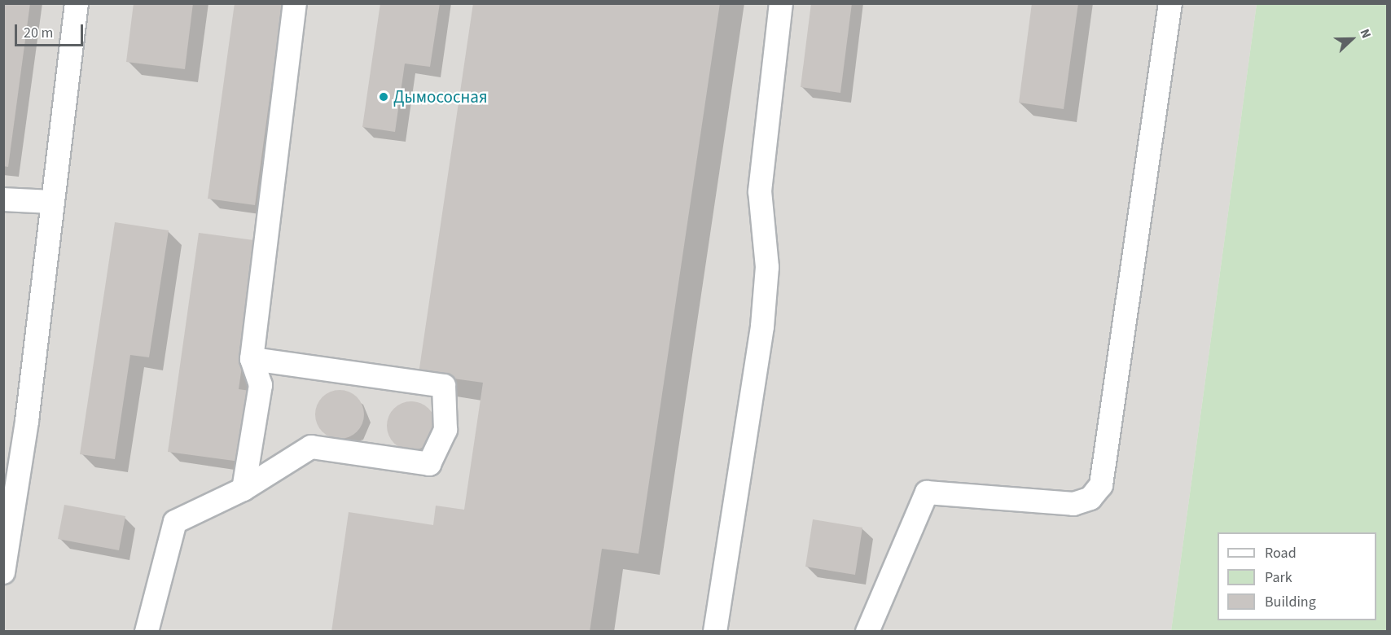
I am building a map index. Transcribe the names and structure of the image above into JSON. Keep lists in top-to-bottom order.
{
  "places": ["Дымососная"],
  "legend": ["Road", "Park", "Building"],
  "scale_bar": "20 m",
  "north": "right"
}
